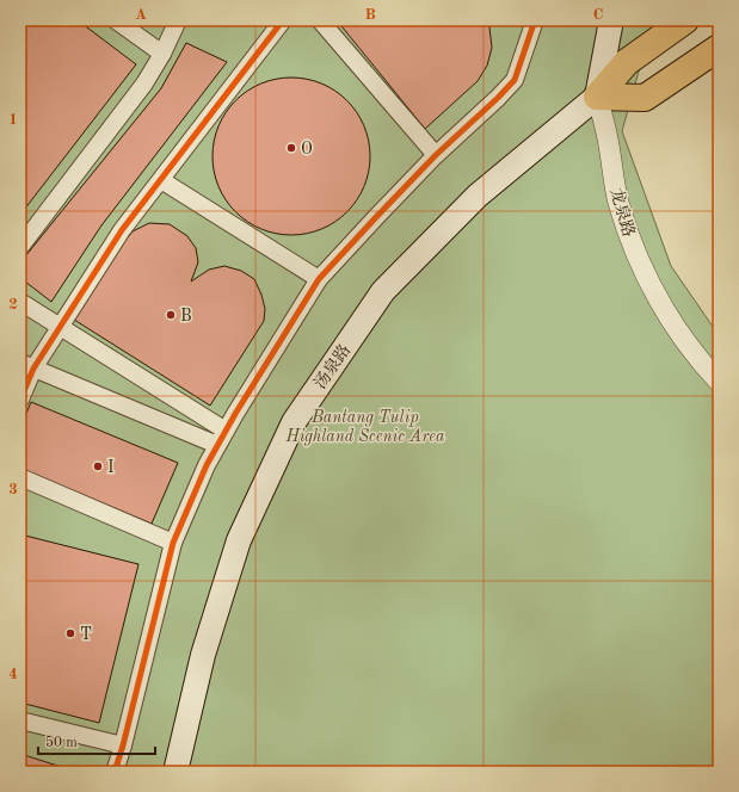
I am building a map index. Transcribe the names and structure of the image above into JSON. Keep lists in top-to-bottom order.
{
  "streets": {
    "main road": ["龙泉路", "汤泉路"]
  },
  "crossings": [
    ["龙泉路", "汤泉路"]
  ],
  "parks": ["Bantang Tulip Highland Scenic Area"],
  "places": [
    "O",
    "B",
    "I",
    "T"
  ],
  "scale_bar": "50 m",
  "grid": {
    "columns": ["A", "B", "C"],
    "rows": [
      "1",
      "2",
      "3",
      "4"
    ]
  }
}
